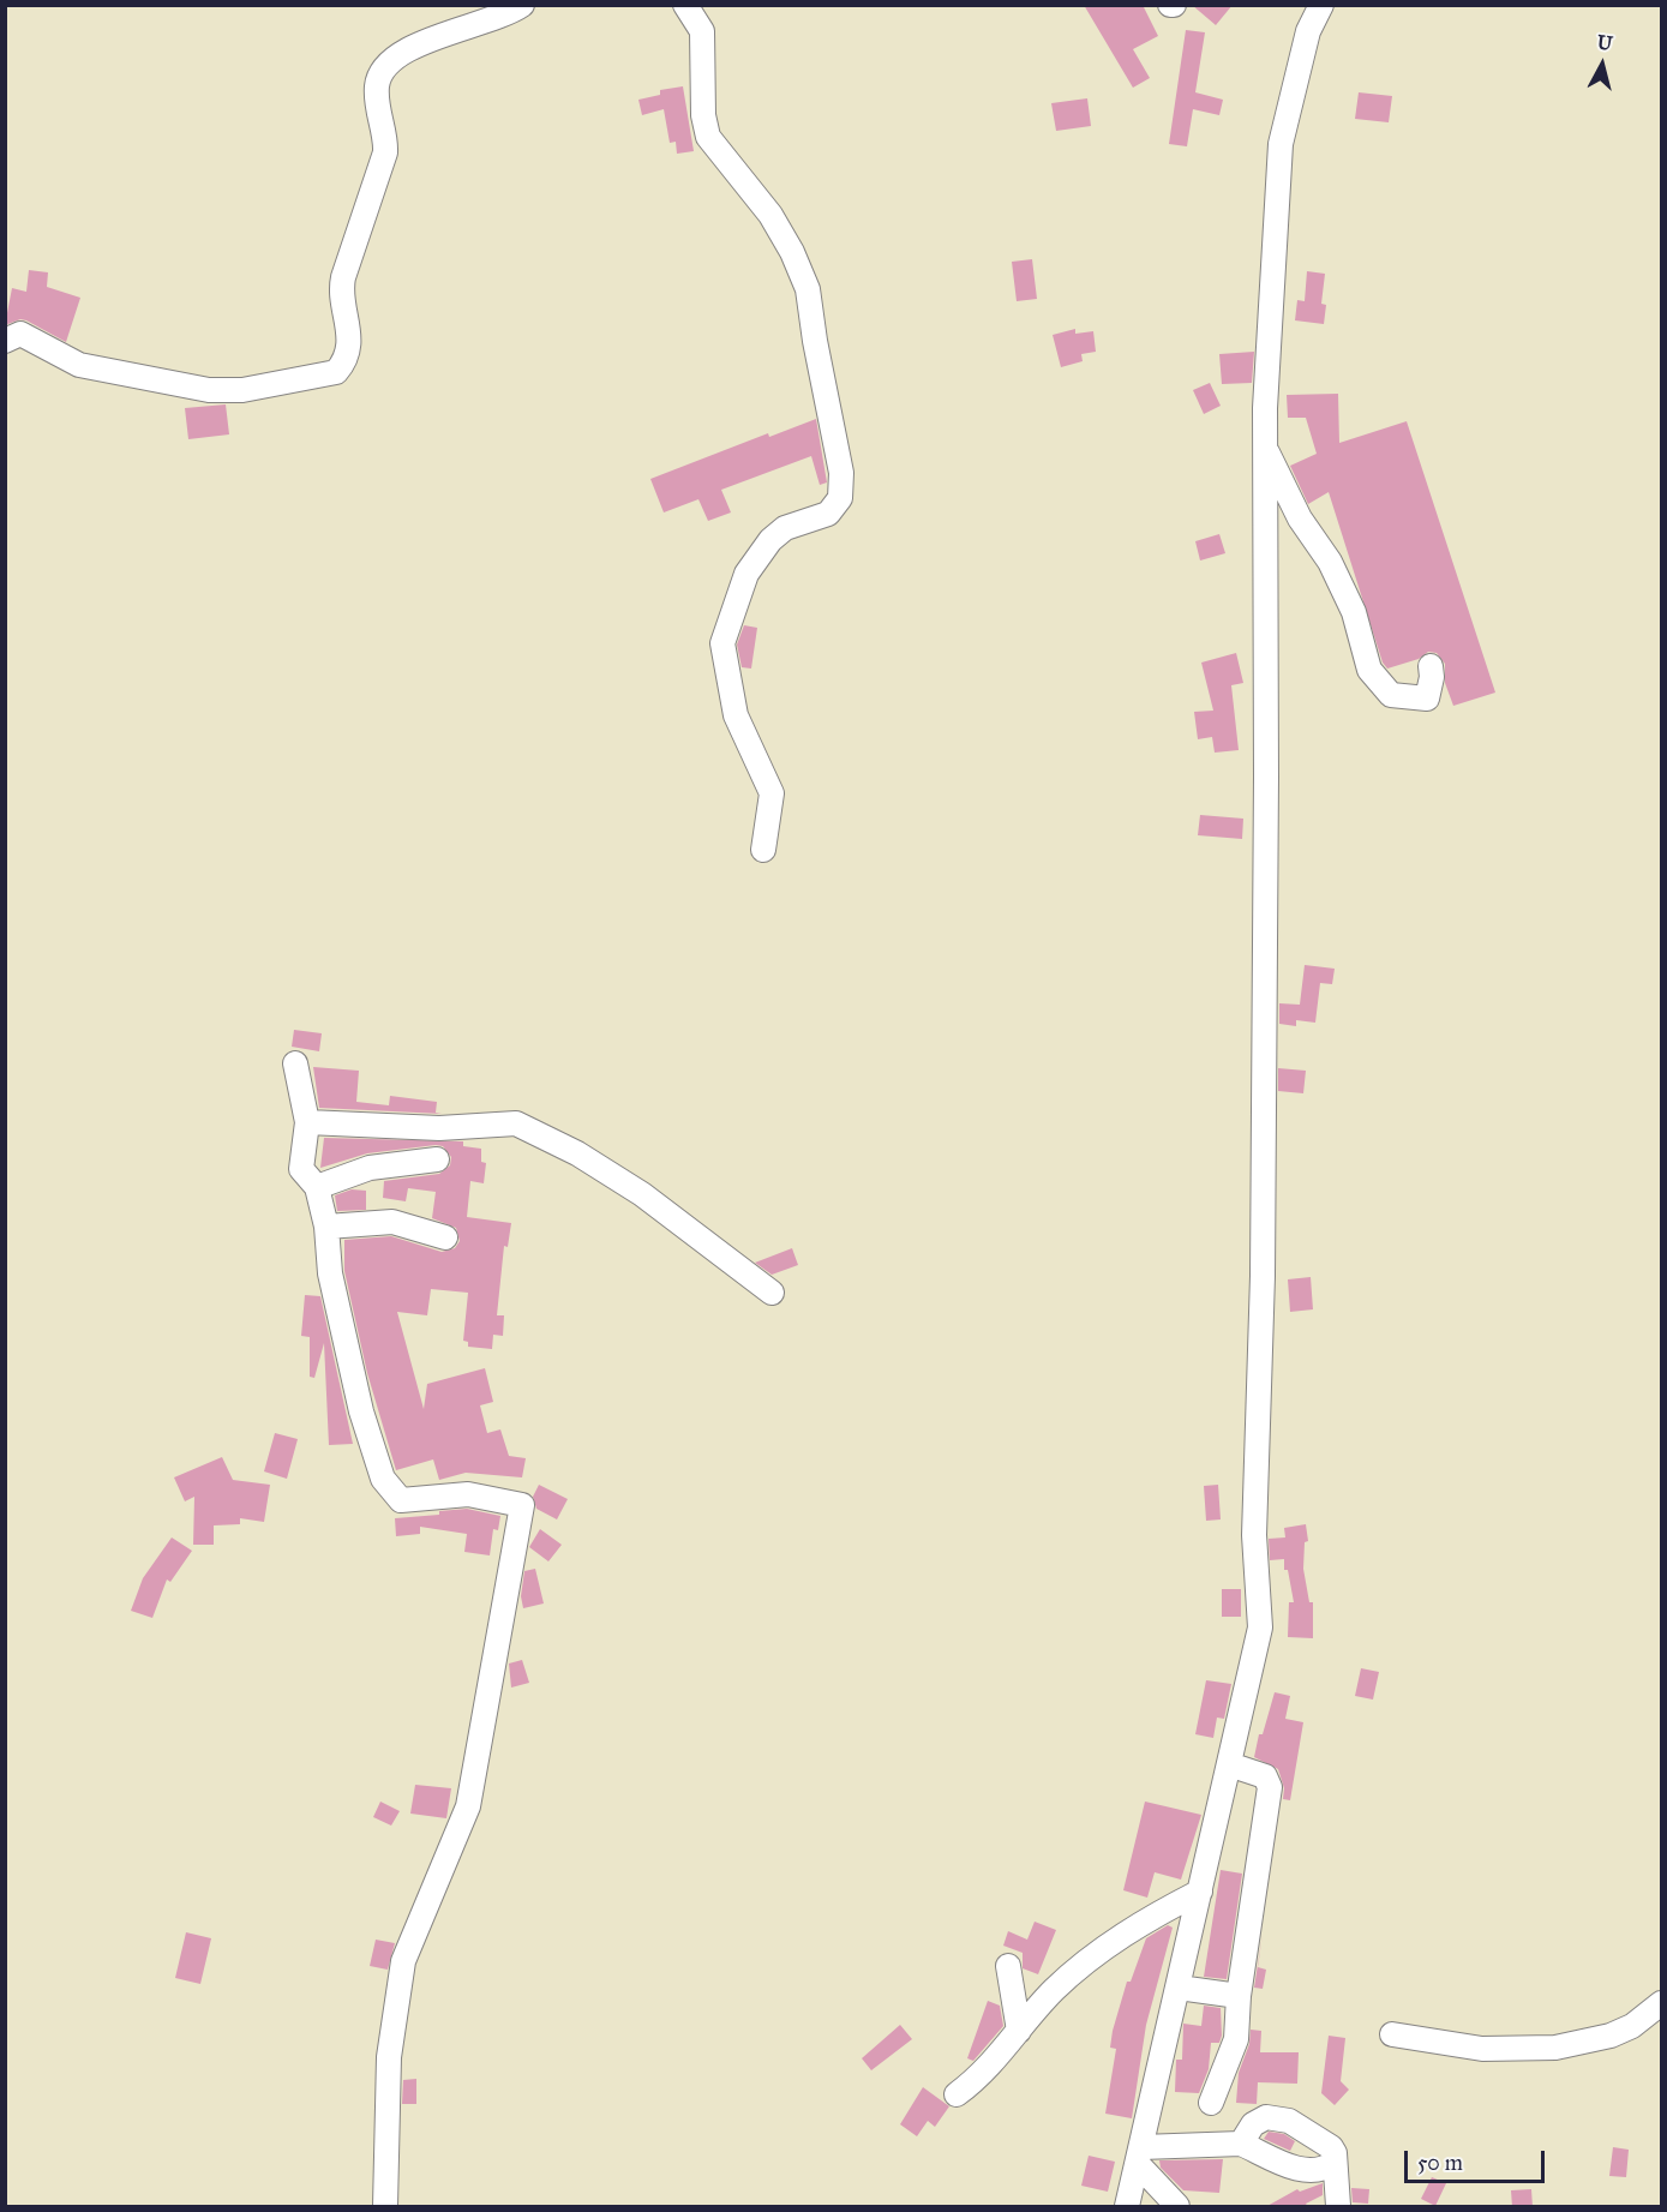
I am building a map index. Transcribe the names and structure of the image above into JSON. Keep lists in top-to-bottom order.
{
  "scale_bar": "50 m",
  "north": "top"
}
